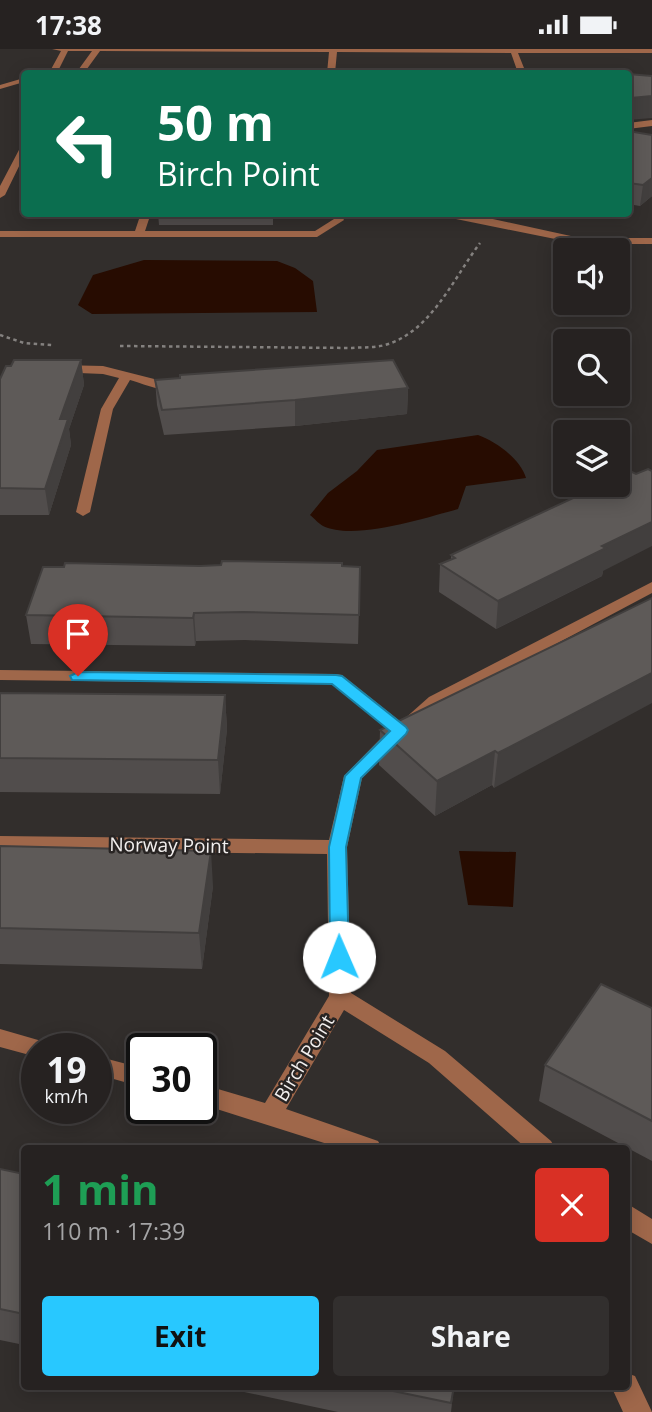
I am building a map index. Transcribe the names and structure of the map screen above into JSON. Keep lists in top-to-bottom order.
{
  "streets": {
    "street": ["Norway Point", "Birch Point"]
  },
  "crossings": [
    ["Norway Point", "Birch Point"]
  ],
  "page": {
    "status": "17:38",
    "turn": ["50 m", "Birch Point"],
    "speed": "19 km/h",
    "limit": "30",
    "heading": ["1 min", "110 m · 17:39"],
    "buttons": ["Exit", "Share"]
  }
}
